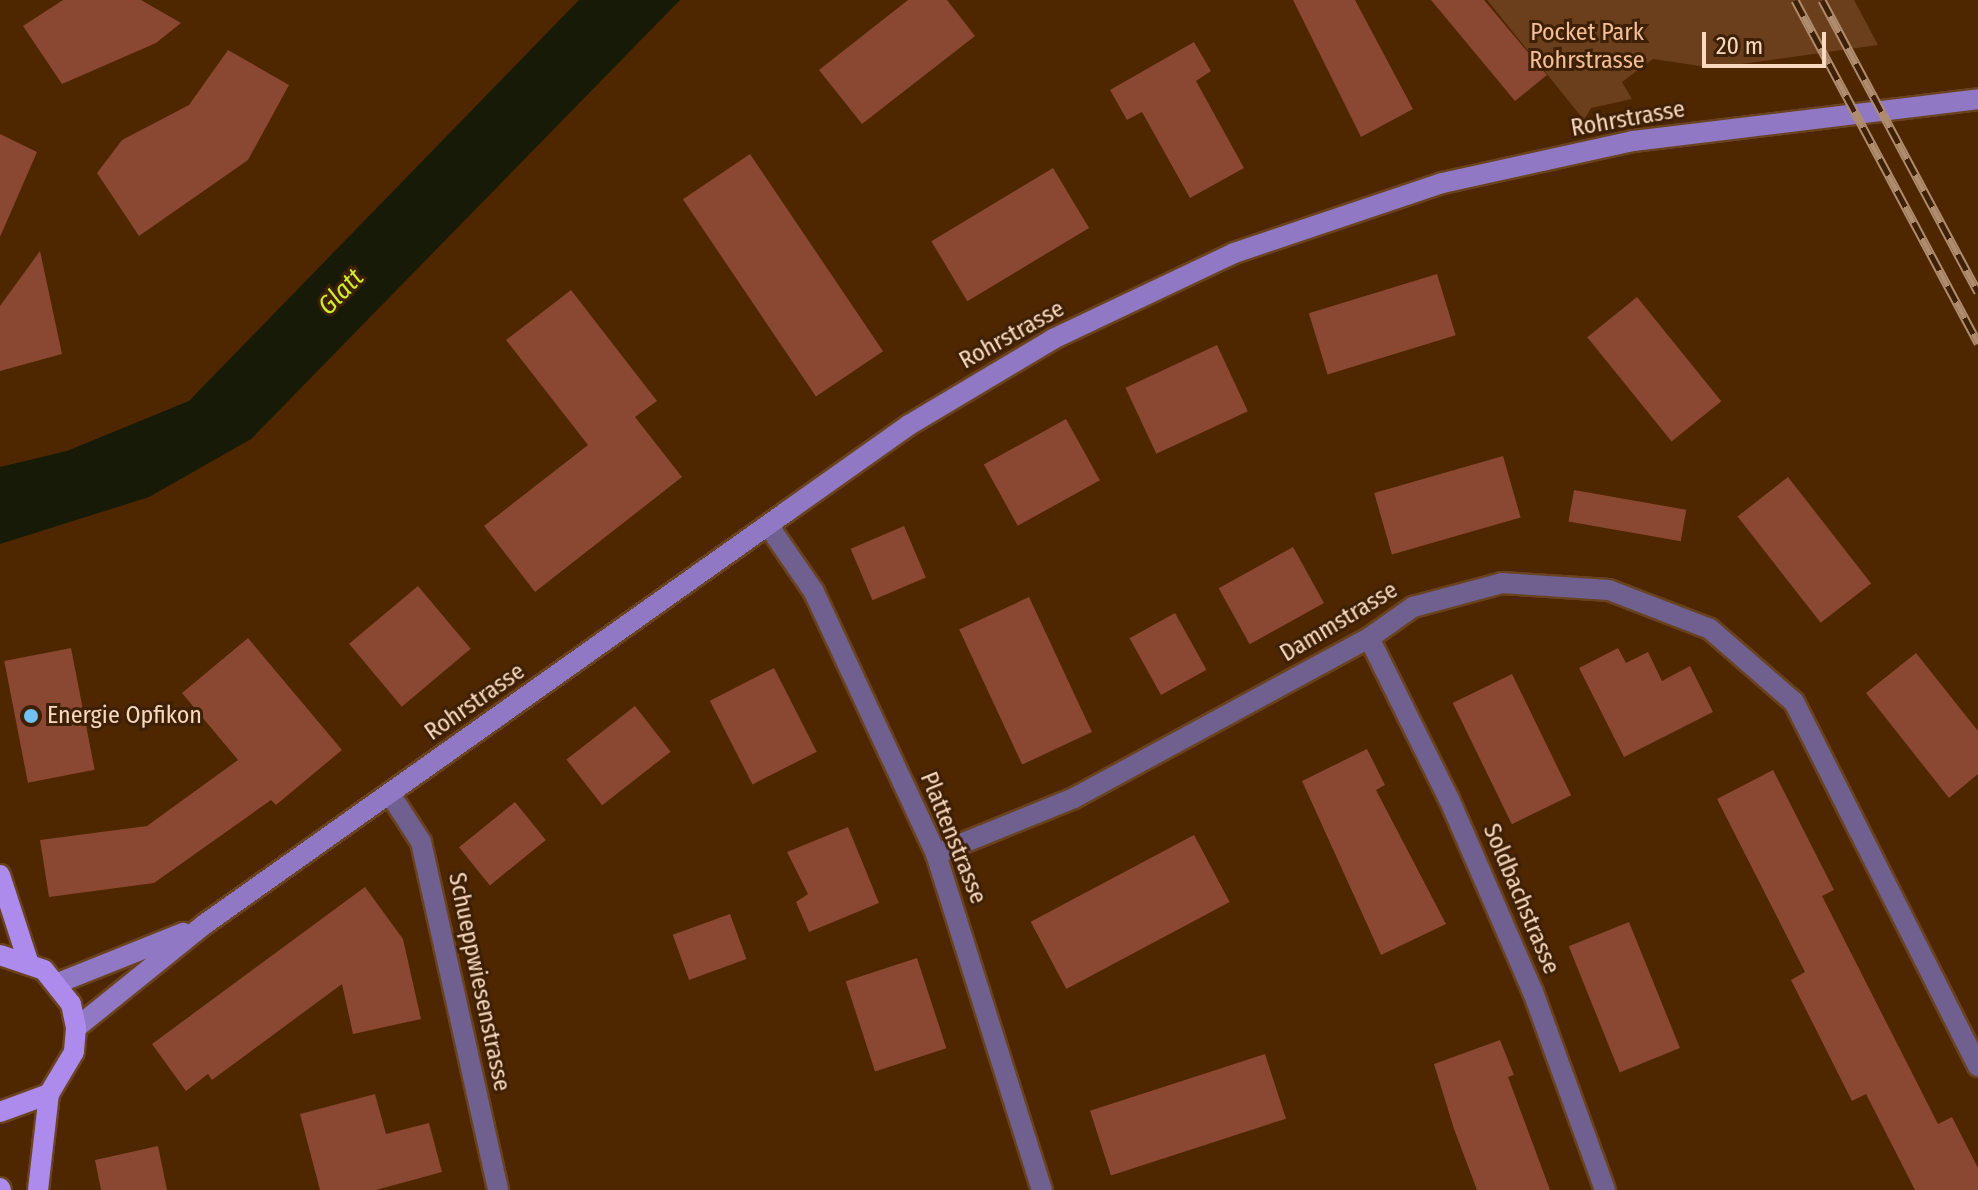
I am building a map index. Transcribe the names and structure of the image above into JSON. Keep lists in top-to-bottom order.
{
  "streets": {
    "main road": ["Rohrstrasse"],
    "street": [
      "Dammstrasse",
      "Plattenstrasse",
      "Soldbachstrasse",
      "Schueppwiesenstrasse"
    ]
  },
  "crossings": [
    ["Rohrstrasse", "Plattenstrasse"],
    ["Rohrstrasse", "Schueppwiesenstrasse"],
    ["Dammstrasse", "Plattenstrasse"],
    ["Dammstrasse", "Soldbachstrasse"]
  ],
  "water": ["Glatt"],
  "parks": ["Pocket Park Rohrstrasse"],
  "places": ["Energie Opfikon"],
  "scale_bar": "20 m"
}
